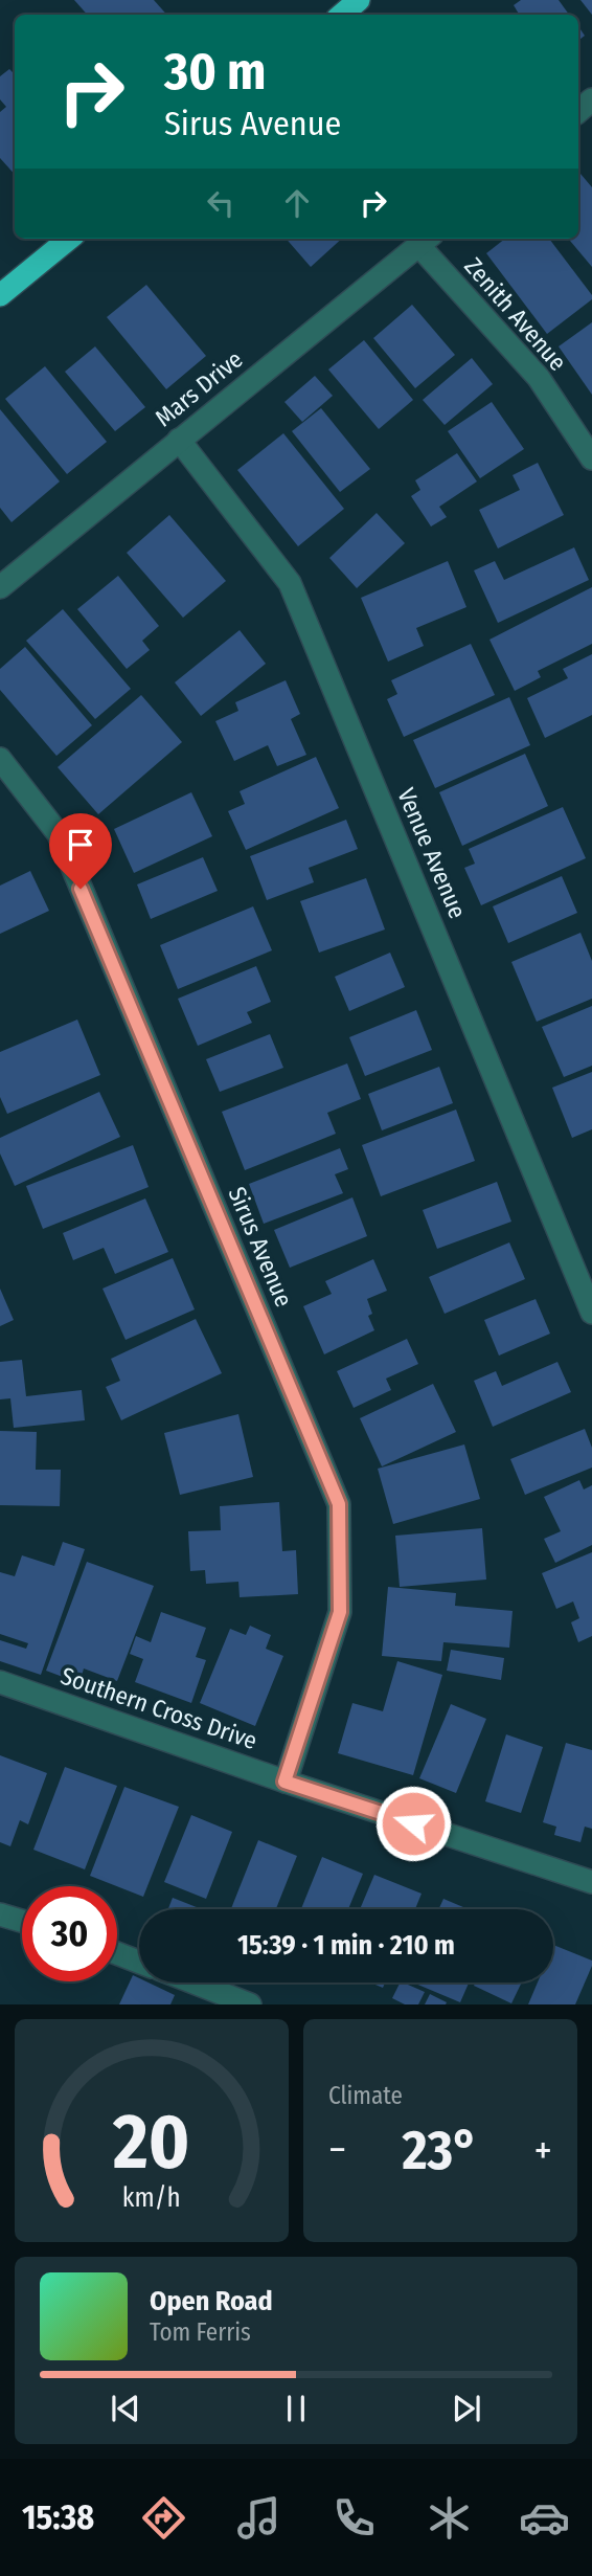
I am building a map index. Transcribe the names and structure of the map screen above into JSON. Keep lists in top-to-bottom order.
{
  "streets": {
    "street": [
      "Zenith Avenue",
      "Mars Drive",
      "Venue Avenue",
      "Sirus Avenue",
      "Southern Cross Drive"
    ]
  },
  "crossings": [
    ["Zenith Avenue", "Mars Drive"],
    ["Mars Drive", "Venue Avenue"],
    ["Sirus Avenue", "Southern Cross Drive"]
  ],
  "page": {
    "turn": ["30 m", "Sirus Avenue"],
    "limit": "30",
    "trip": "15:39 · 1 min · 210 m",
    "tile": "Climate",
    "heat": ["−", "23°", "+"],
    "song": ["Open Road", "Tom Ferris"],
    "tabs": "15:38",
    "gauge": ["20", "km/h"]
  }
}
